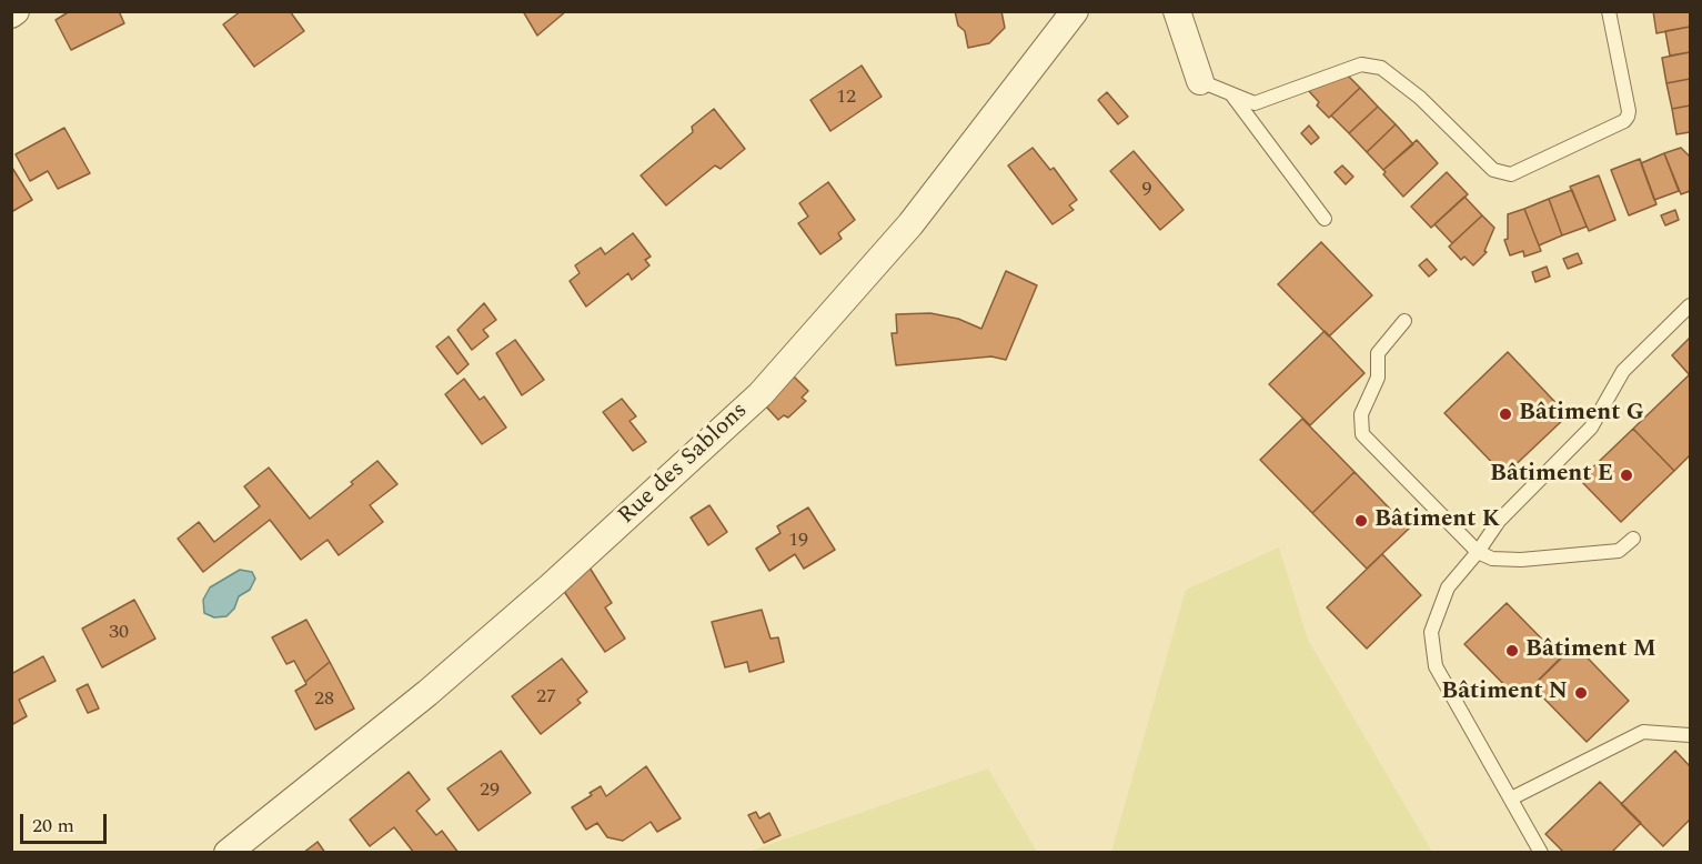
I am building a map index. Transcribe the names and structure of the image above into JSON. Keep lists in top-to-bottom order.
{
  "streets": {
    "street": ["Rue des Sablons"]
  },
  "places": [
    "Bâtiment G",
    "Bâtiment E",
    "Bâtiment K",
    "Bâtiment M",
    "Bâtiment N"
  ],
  "house_numbers": [
    "12",
    "9",
    "19",
    "30",
    "27",
    "28",
    "29"
  ],
  "scale_bar": "20 m"
}
